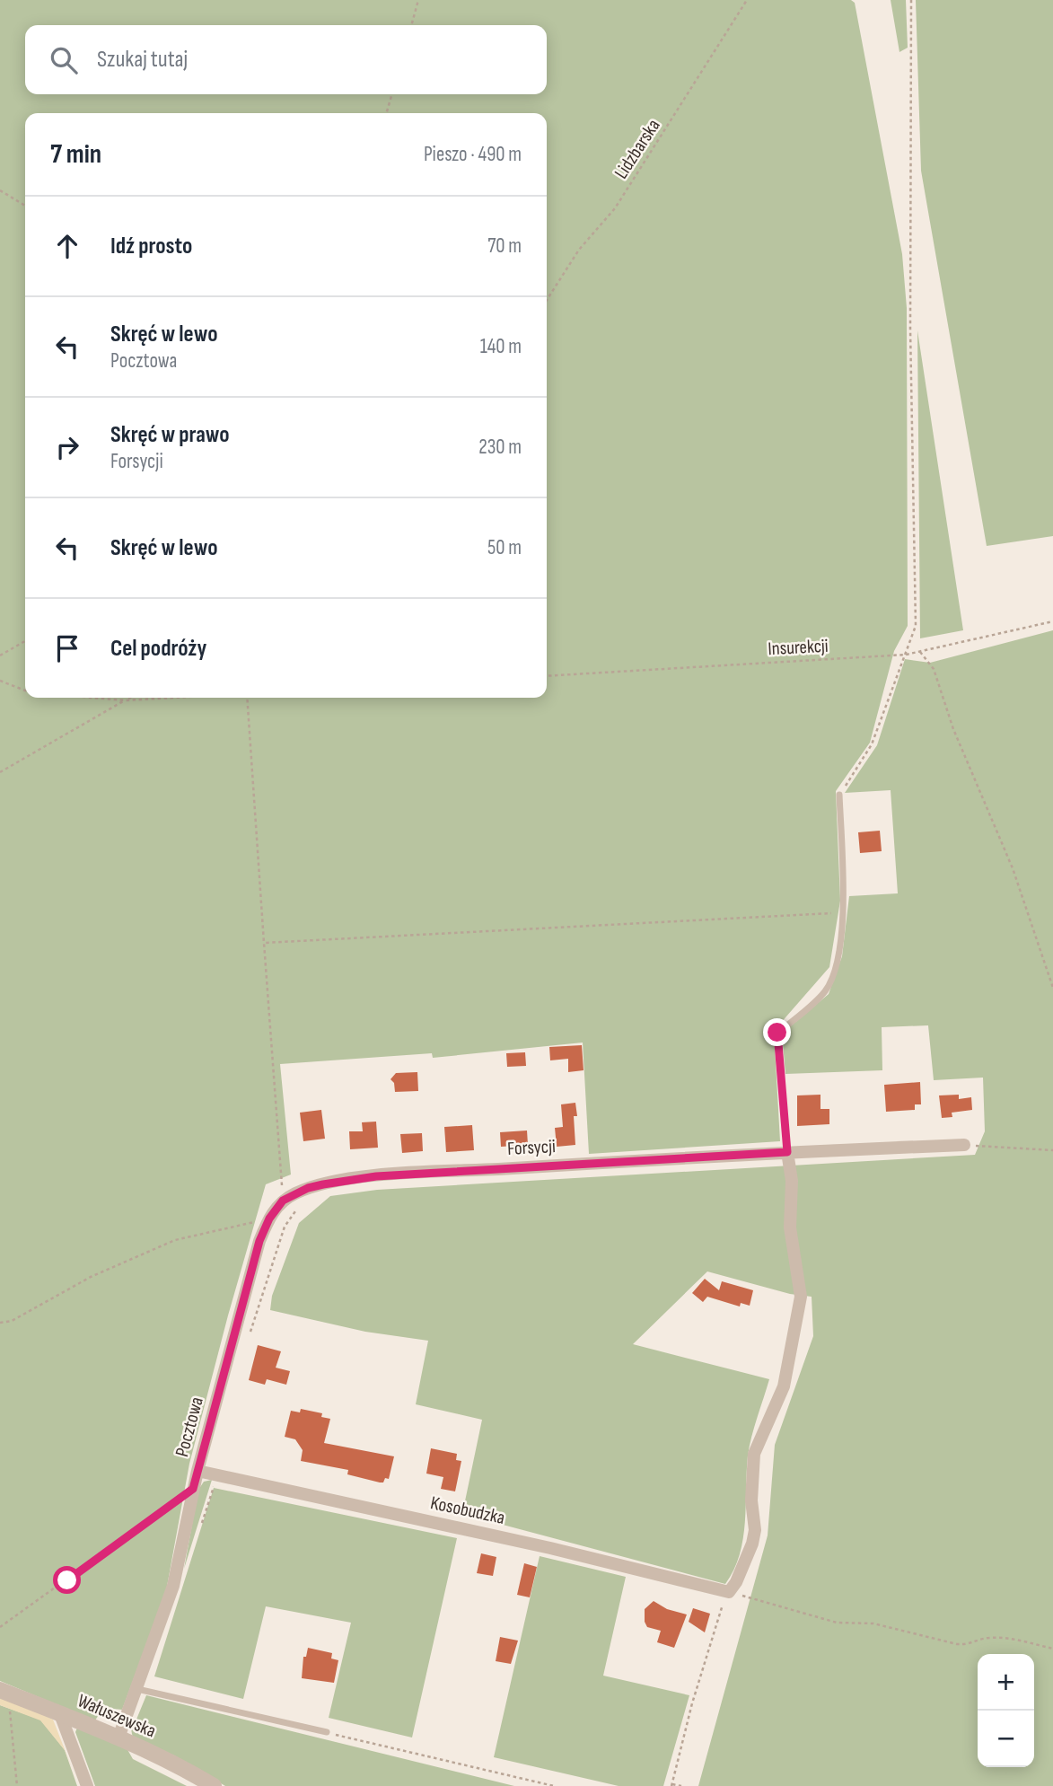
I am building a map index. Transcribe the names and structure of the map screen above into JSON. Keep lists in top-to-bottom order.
{
  "streets": {
    "street": [
      "Forsycji",
      "Pocztowa",
      "Kosobudzka",
      "Wałuszewska"
    ],
    "path": ["Lidzbarska", "Insurekcji"]
  },
  "crossings": [
    ["Forsycji", "Pocztowa"],
    ["Pocztowa", "Kosobudzka"],
    ["Pocztowa", "Wałuszewska"]
  ],
  "page": {
    "search": "Szukaj tutaj",
    "heading": ["7 min", "Pieszo · 490 m"],
    "list": [
      ["Idź prosto", "70 m"],
      ["Skręć w lewo", "Pocztowa", "140 m"],
      ["Skręć w prawo", "Forsycji", "230 m"],
      ["Skręć w lewo", "50 m"],
      "Cel podróży"
    ],
    "map_buttons": ["+", "−"]
  }
}
